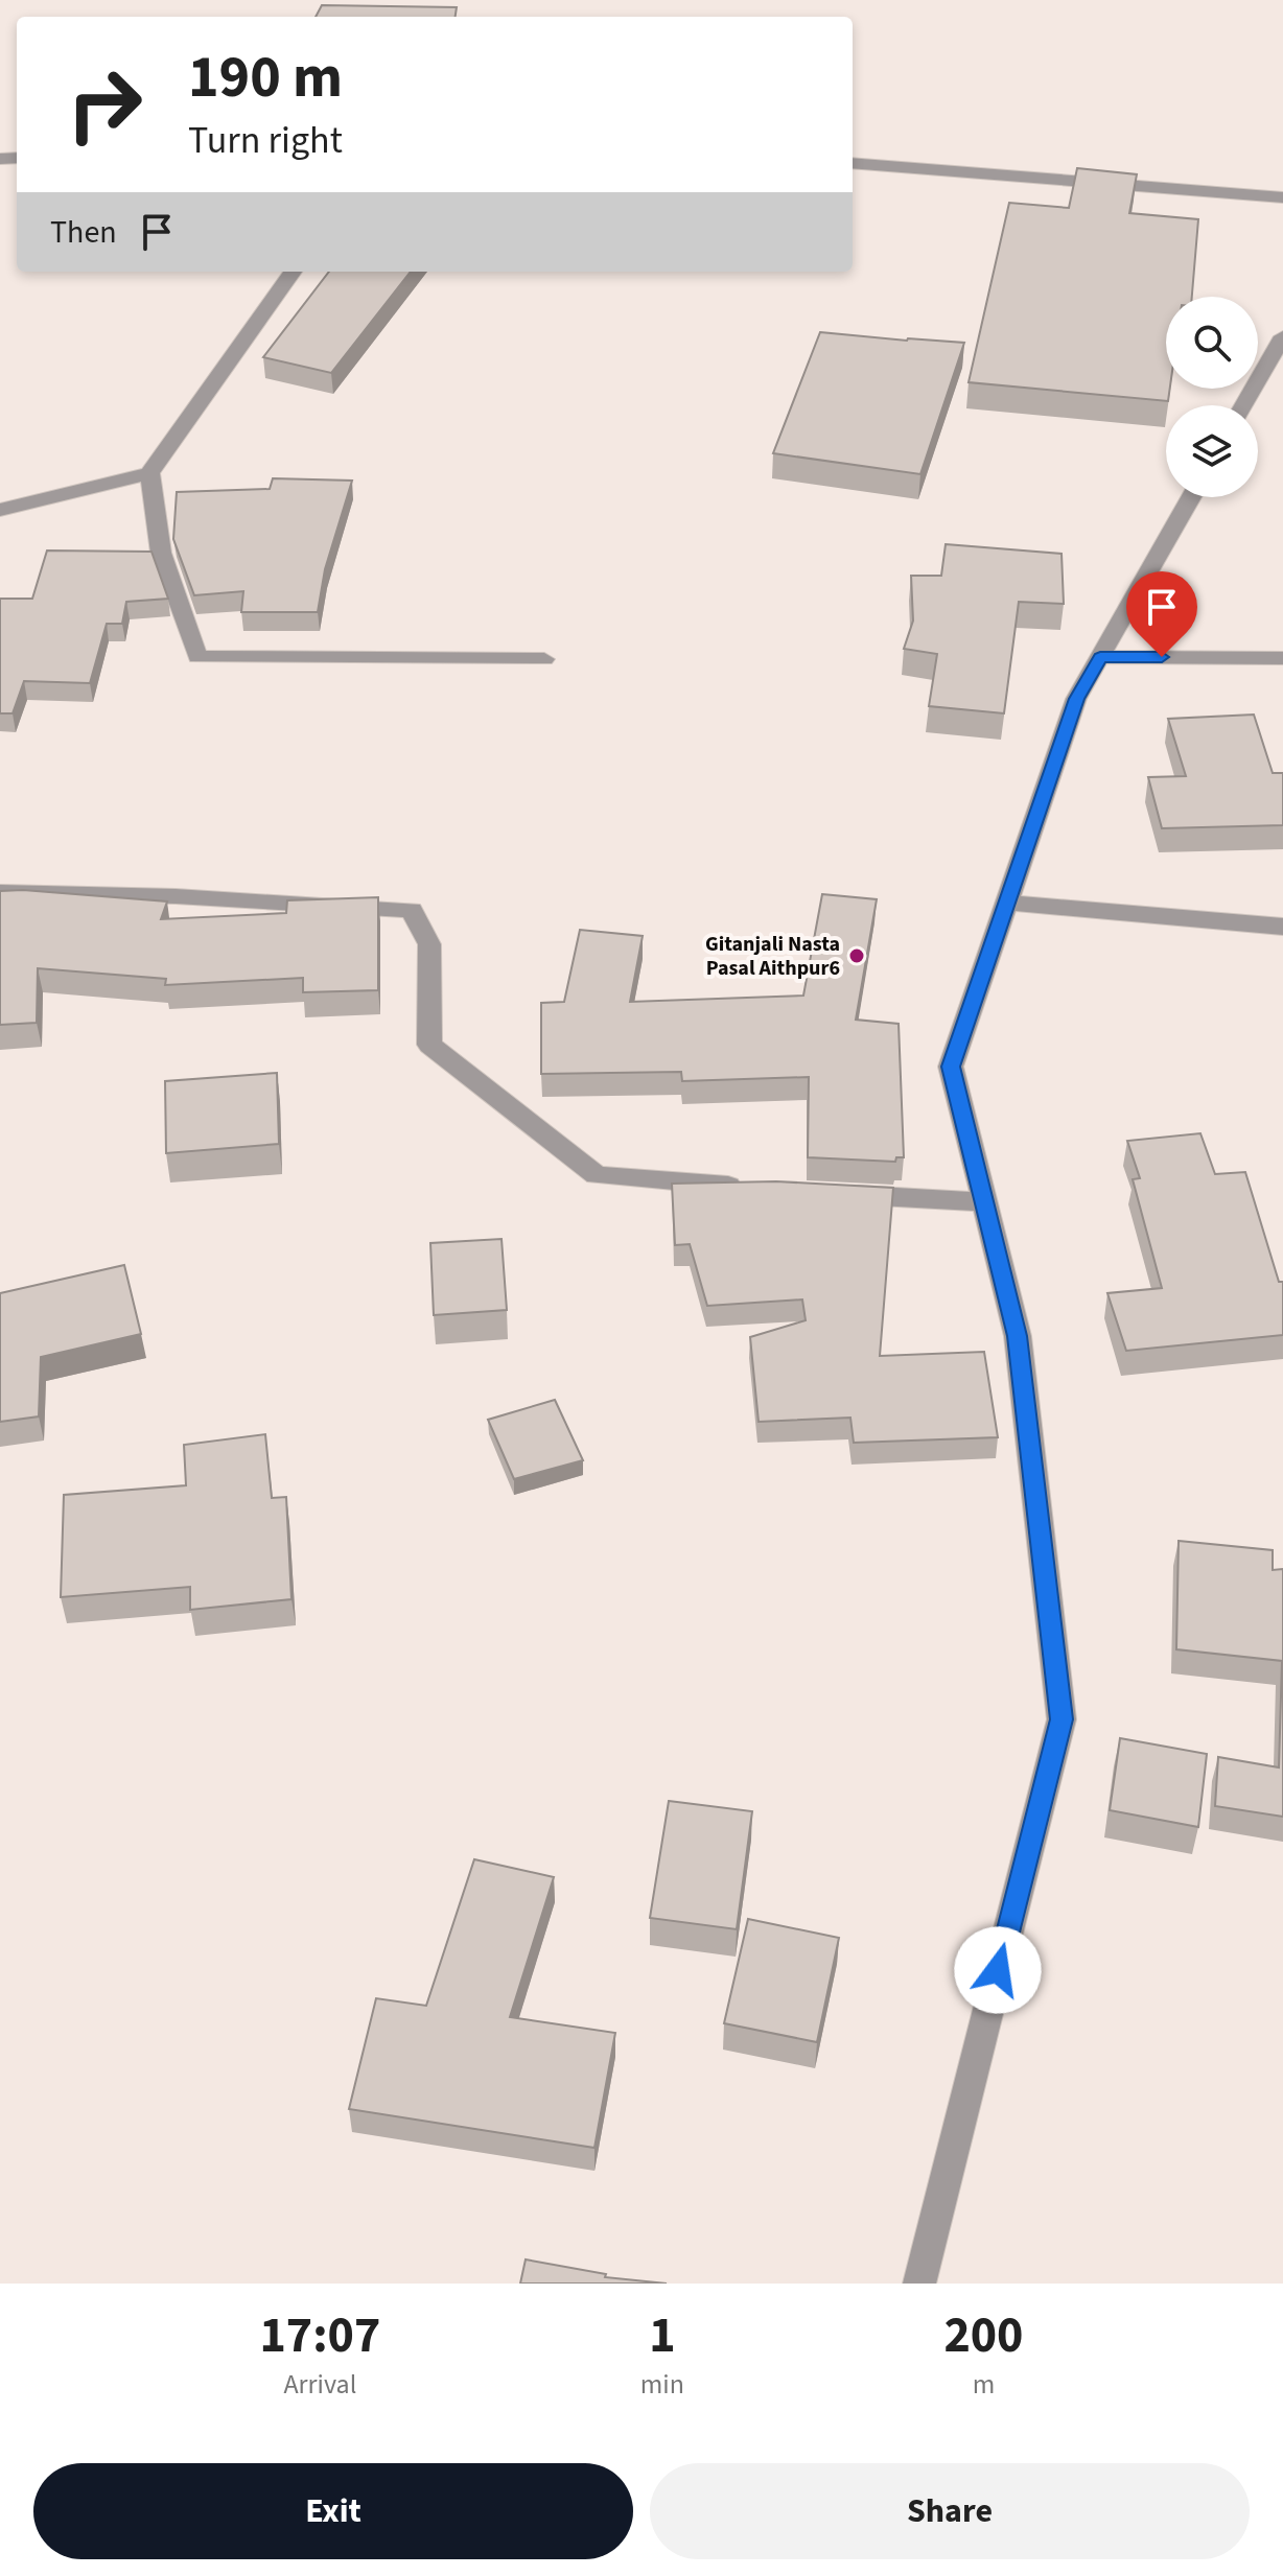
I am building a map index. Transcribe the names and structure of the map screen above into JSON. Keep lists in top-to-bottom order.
{
  "places": ["Gitanjali Nasta Pasal Aithpur6"],
  "page": {
    "turn": ["190 m", "Turn right"],
    "then": "Then",
    "eta": [
      "17:07",
      "Arrival",
      "1",
      "min",
      "200",
      "m"
    ],
    "buttons": ["Exit", "Share"]
  }
}
